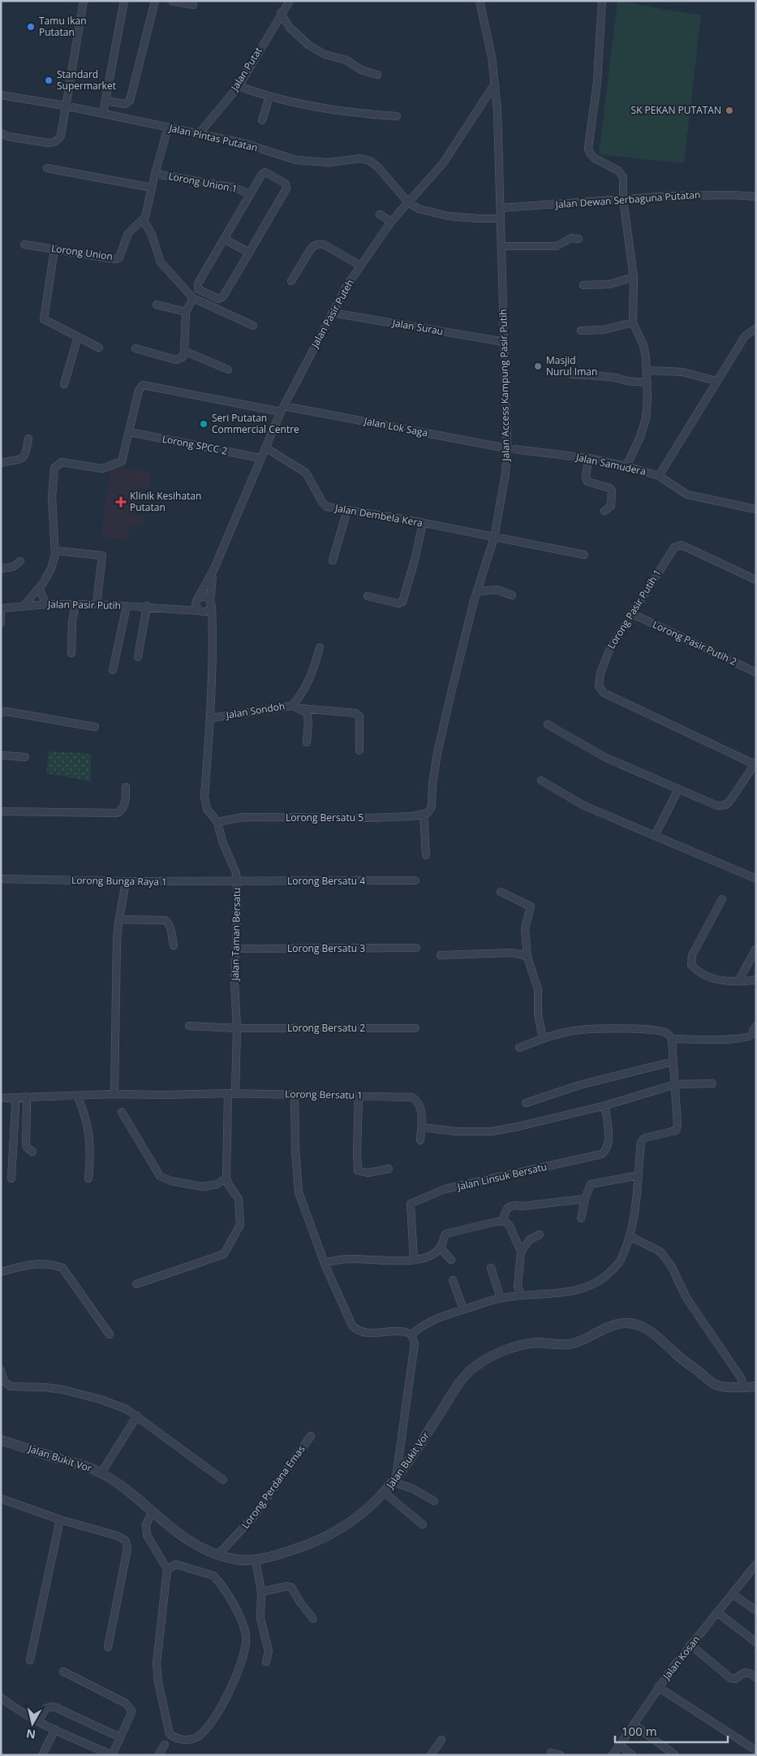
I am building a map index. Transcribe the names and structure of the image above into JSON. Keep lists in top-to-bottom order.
{
  "streets": {
    "street": [
      "Jalan Putat",
      "Jalan Pintas Putatan",
      "Lorong Union 1",
      "Jalan Dewan Serbaguna Putatan",
      "Lorong Union",
      "Jalan Pasir Puteh",
      "Jalan Surau",
      "Jalan Access Kampung Pasir Putih",
      "Jalan Lok Saga",
      "Lorong SPCC 2",
      "Jalan Samudera",
      "Jalan Dembela Kera",
      "Jalan Pasir Putih",
      "Lorong Pasir Putih 1",
      "Lorong Pasir Putih 2",
      "Jalan Sondoh",
      "Lorong Bersatu 5",
      "Lorong Bunga Raya 1",
      "Lorong Bersatu 4",
      "Jalan Taman Bersatu",
      "Lorong Bersatu 3",
      "Lorong Bersatu 2",
      "Lorong Bersatu 1",
      "Jalan Linsuk Bersatu",
      "Jalan Bukit Vor",
      "Lorong Perdana Emas",
      "Jalan Kosan"
    ]
  },
  "crossings": [
    ["Jalan Putat", "Jalan Pintas Putatan"],
    ["Jalan Pintas Putatan", "Jalan Pasir Puteh"],
    ["Jalan Dewan Serbaguna Putatan", "Jalan Access Kampung Pasir Putih"],
    ["Jalan Pasir Puteh", "Jalan Surau"],
    ["Jalan Pasir Puteh", "Jalan Access Kampung Pasir Putih"],
    ["Jalan Pasir Puteh", "Jalan Lok Saga"],
    ["Jalan Pasir Puteh", "Lorong SPCC 2"],
    ["Jalan Pasir Puteh", "Jalan Dembela Kera"],
    ["Jalan Pasir Puteh", "Jalan Pasir Putih"],
    ["Jalan Pasir Puteh", "Jalan Taman Bersatu"],
    ["Jalan Surau", "Jalan Access Kampung Pasir Putih"],
    ["Jalan Access Kampung Pasir Putih", "Jalan Lok Saga"],
    ["Jalan Access Kampung Pasir Putih", "Jalan Samudera"],
    ["Jalan Access Kampung Pasir Putih", "Jalan Dembela Kera"],
    ["Jalan Access Kampung Pasir Putih", "Lorong Bersatu 5"],
    ["Jalan Lok Saga", "Lorong SPCC 2"],
    ["Jalan Lok Saga", "Jalan Samudera"],
    ["Jalan Pasir Putih", "Jalan Taman Bersatu"],
    ["Lorong Pasir Putih 1", "Lorong Pasir Putih 2"],
    ["Jalan Sondoh", "Jalan Taman Bersatu"],
    ["Lorong Bersatu 5", "Jalan Taman Bersatu"],
    ["Lorong Bunga Raya 1", "Lorong Bersatu 4"],
    ["Lorong Bunga Raya 1", "Jalan Taman Bersatu"],
    ["Lorong Bersatu 4", "Jalan Taman Bersatu"],
    ["Jalan Taman Bersatu", "Lorong Bersatu 3"],
    ["Jalan Taman Bersatu", "Lorong Bersatu 2"],
    ["Jalan Taman Bersatu", "Lorong Bersatu 1"],
    ["Jalan Bukit Vor", "Lorong Perdana Emas"]
  ],
  "places": {
    "other": [
      "Tamu Ikan Putatan",
      "Standard Supermarket",
      "SK PEKAN PUTATAN",
      "Masjid Nurul Iman",
      "Seri Putatan Commercial Centre"
    ],
    "health": ["Klinik Kesihatan Putatan"]
  },
  "scale_bar": "100 m",
  "north": "bottom"
}
